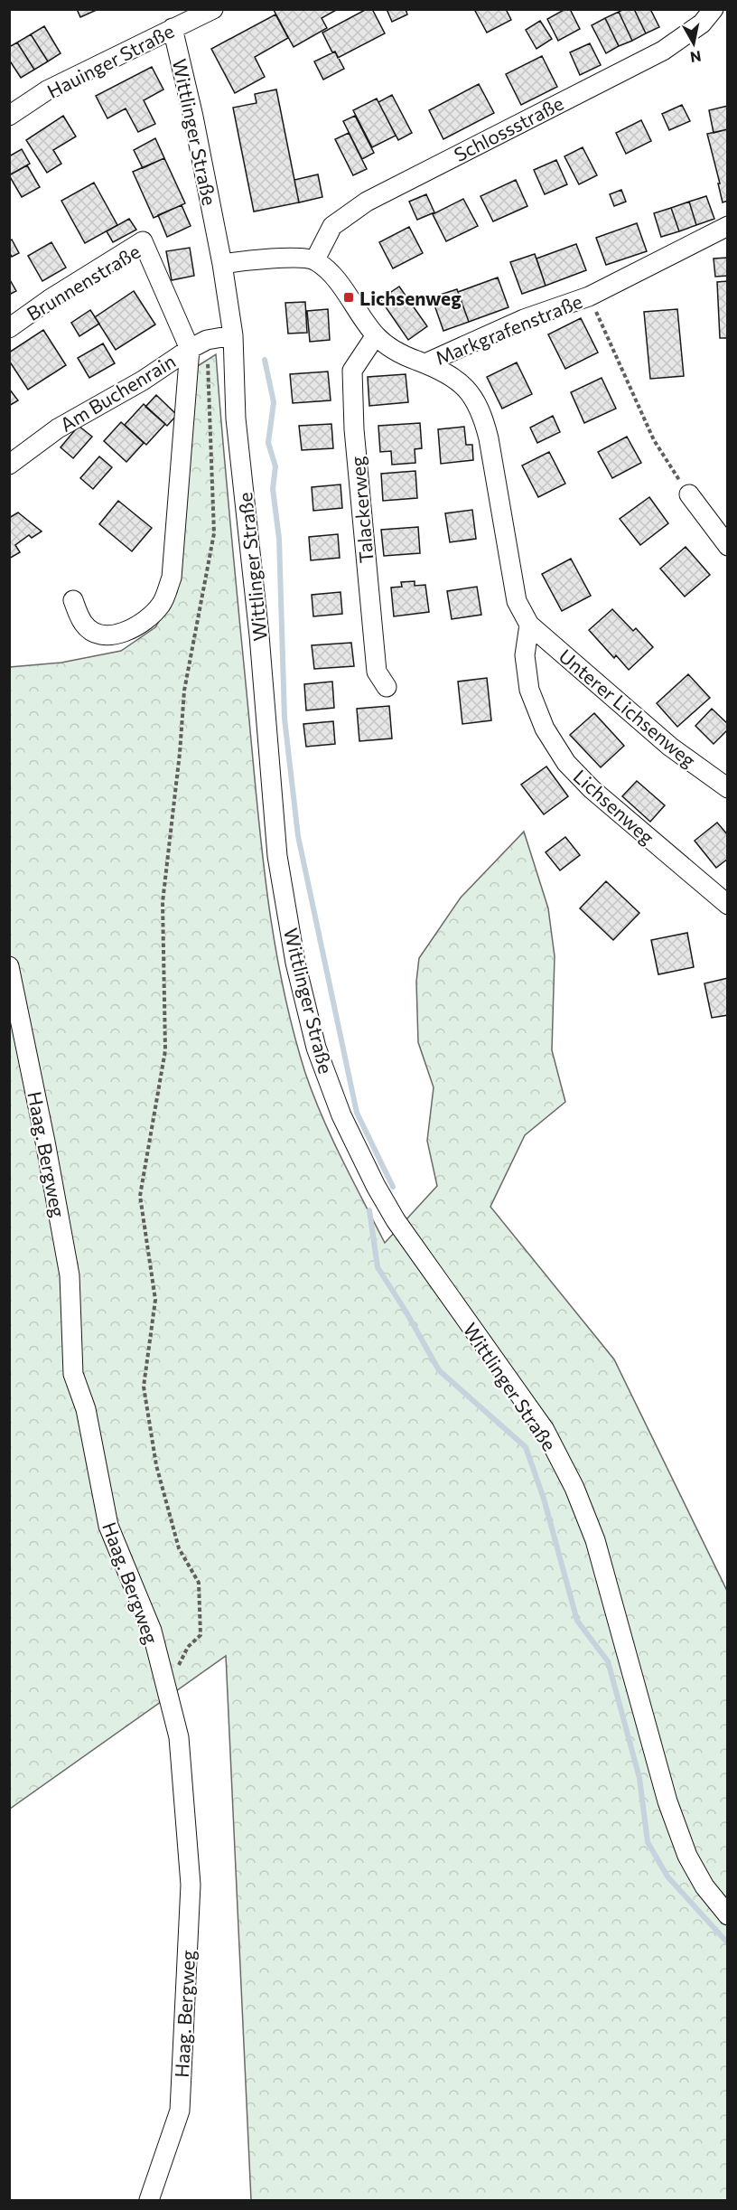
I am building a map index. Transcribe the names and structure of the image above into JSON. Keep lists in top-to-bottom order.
{
  "streets": {
    "street": [
      "Hauinger Straße",
      "Schlossstraße",
      "Wittlinger Straße",
      "Brunnenstraße",
      "Markgrafenstraße",
      "Am Buchenrain",
      "Talackerweg",
      "Unterer Lichsenweg",
      "Lichsenweg",
      "Haag. Bergweg"
    ]
  },
  "crossings": [
    ["Hauinger Straße", "Wittlinger Straße"],
    ["Schlossstraße", "Markgrafenstraße"],
    ["Wittlinger Straße", "Am Buchenrain"],
    ["Brunnenstraße", "Am Buchenrain"],
    ["Markgrafenstraße", "Talackerweg"],
    ["Unterer Lichsenweg", "Lichsenweg"]
  ],
  "places": {
    "transit": ["Lichsenweg"]
  },
  "north": "bottom"
}
